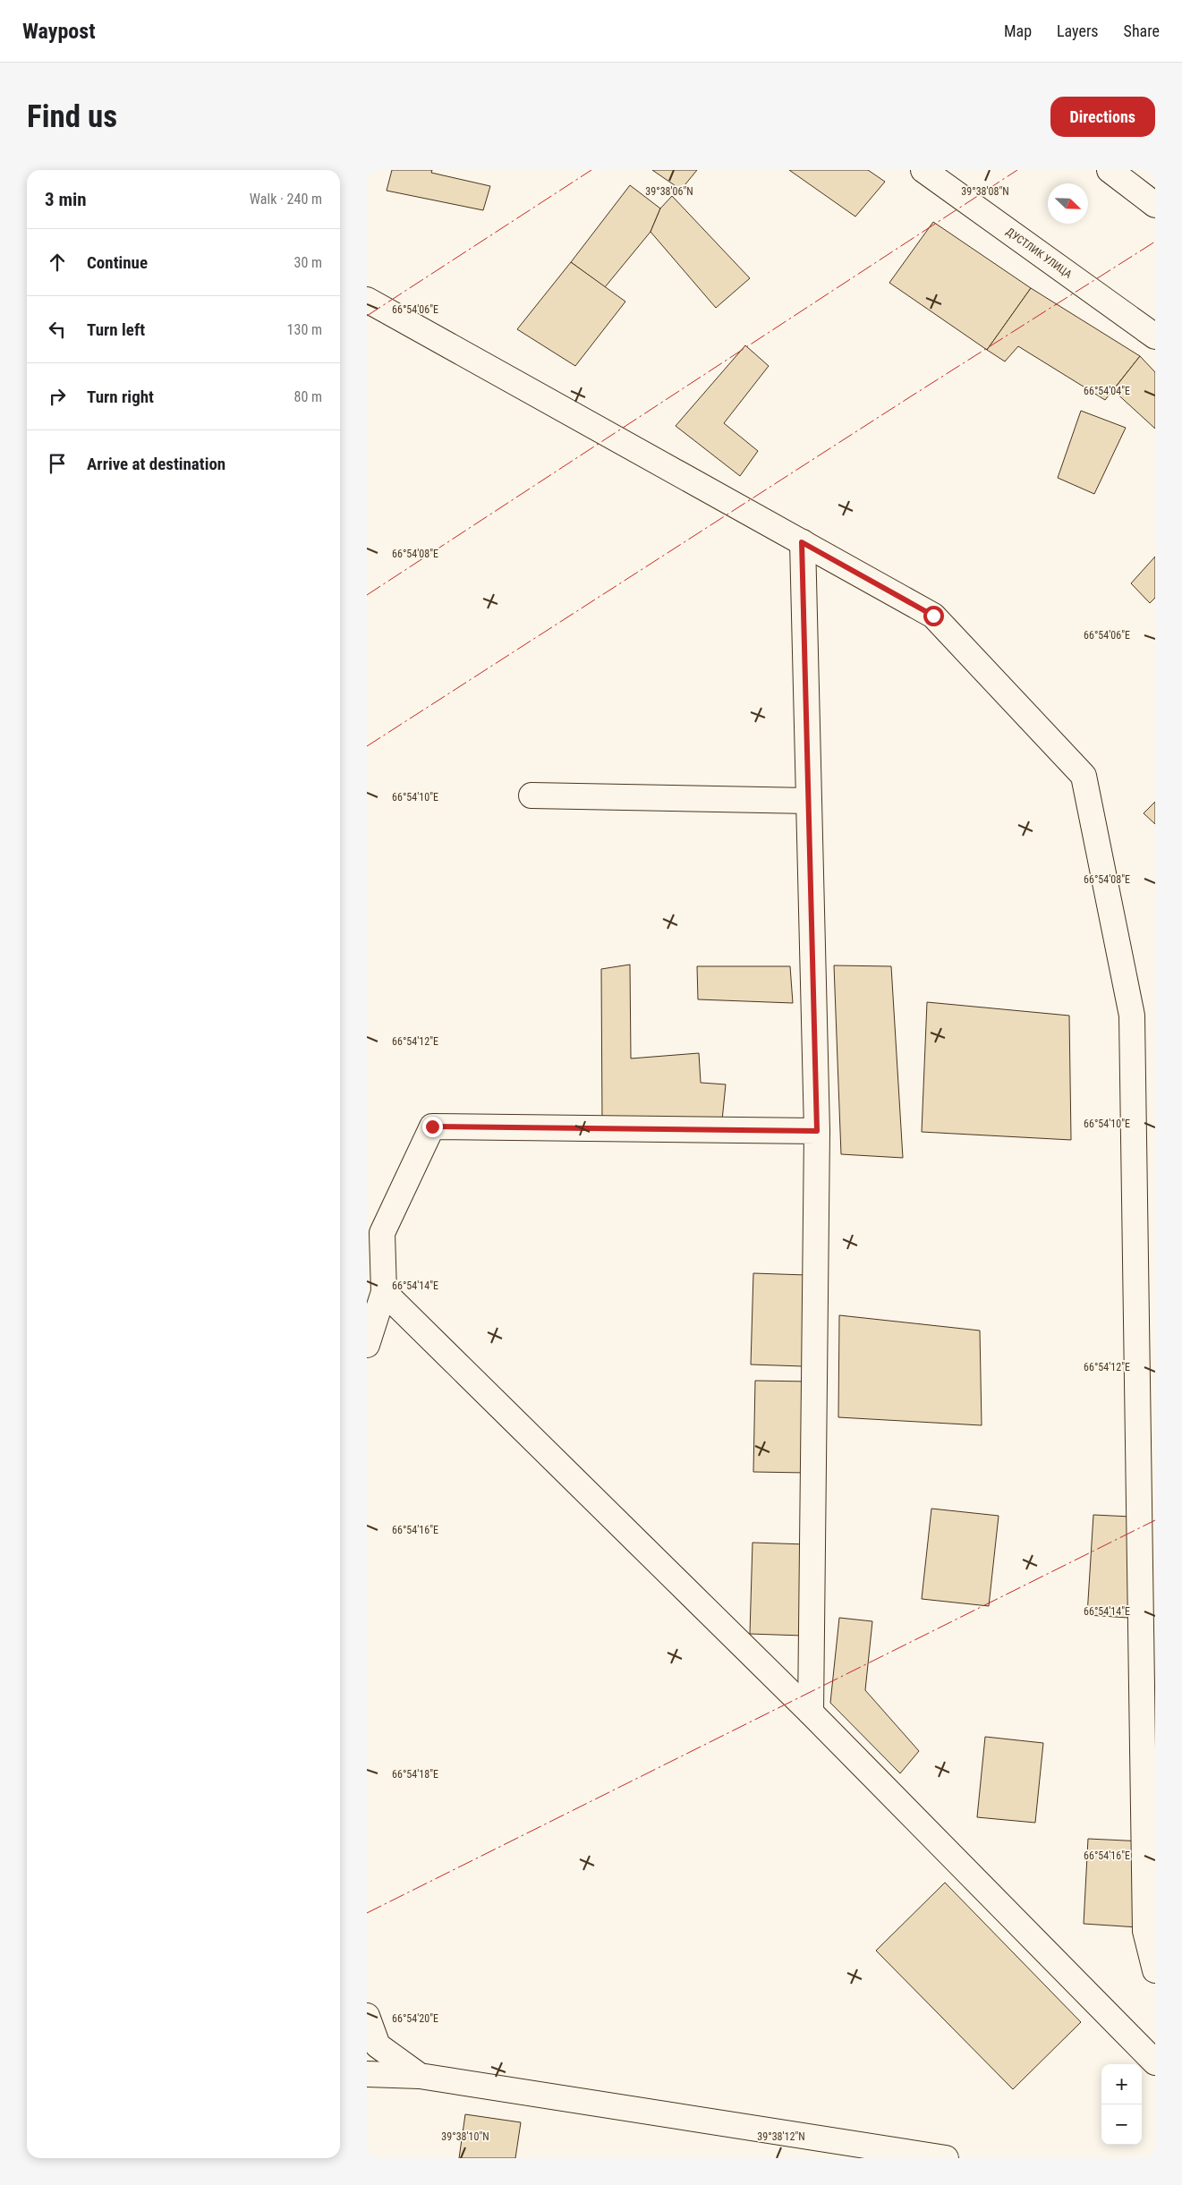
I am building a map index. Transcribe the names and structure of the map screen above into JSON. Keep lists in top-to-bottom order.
{
  "streets": {
    "street": ["ДУСТЛИК УЛИЦА"]
  },
  "north": "bottom right",
  "page": {
    "header": "Waypost",
    "nav": ["Map", "Layers", "Share"],
    "buttons": "Directions",
    "title": "Find us",
    "heading": ["3 min", "Walk · 240 m"],
    "list": [
      ["Continue", "30 m"],
      ["Turn left", "130 m"],
      ["Turn right", "80 m"],
      "Arrive at destination"
    ],
    "map_buttons": ["+", "−"]
  },
  "coordinates": [
    "39°38'06\"N",
    "39°38'08\"N",
    "66°54'06\"E",
    "66°54'04\"E",
    "66°54'08\"E",
    "66°54'10\"E",
    "66°54'12\"E",
    "66°54'14\"E",
    "66°54'16\"E",
    "66°54'18\"E",
    "66°54'20\"E",
    "39°38'10\"N",
    "39°38'12\"N"
  ]
}
